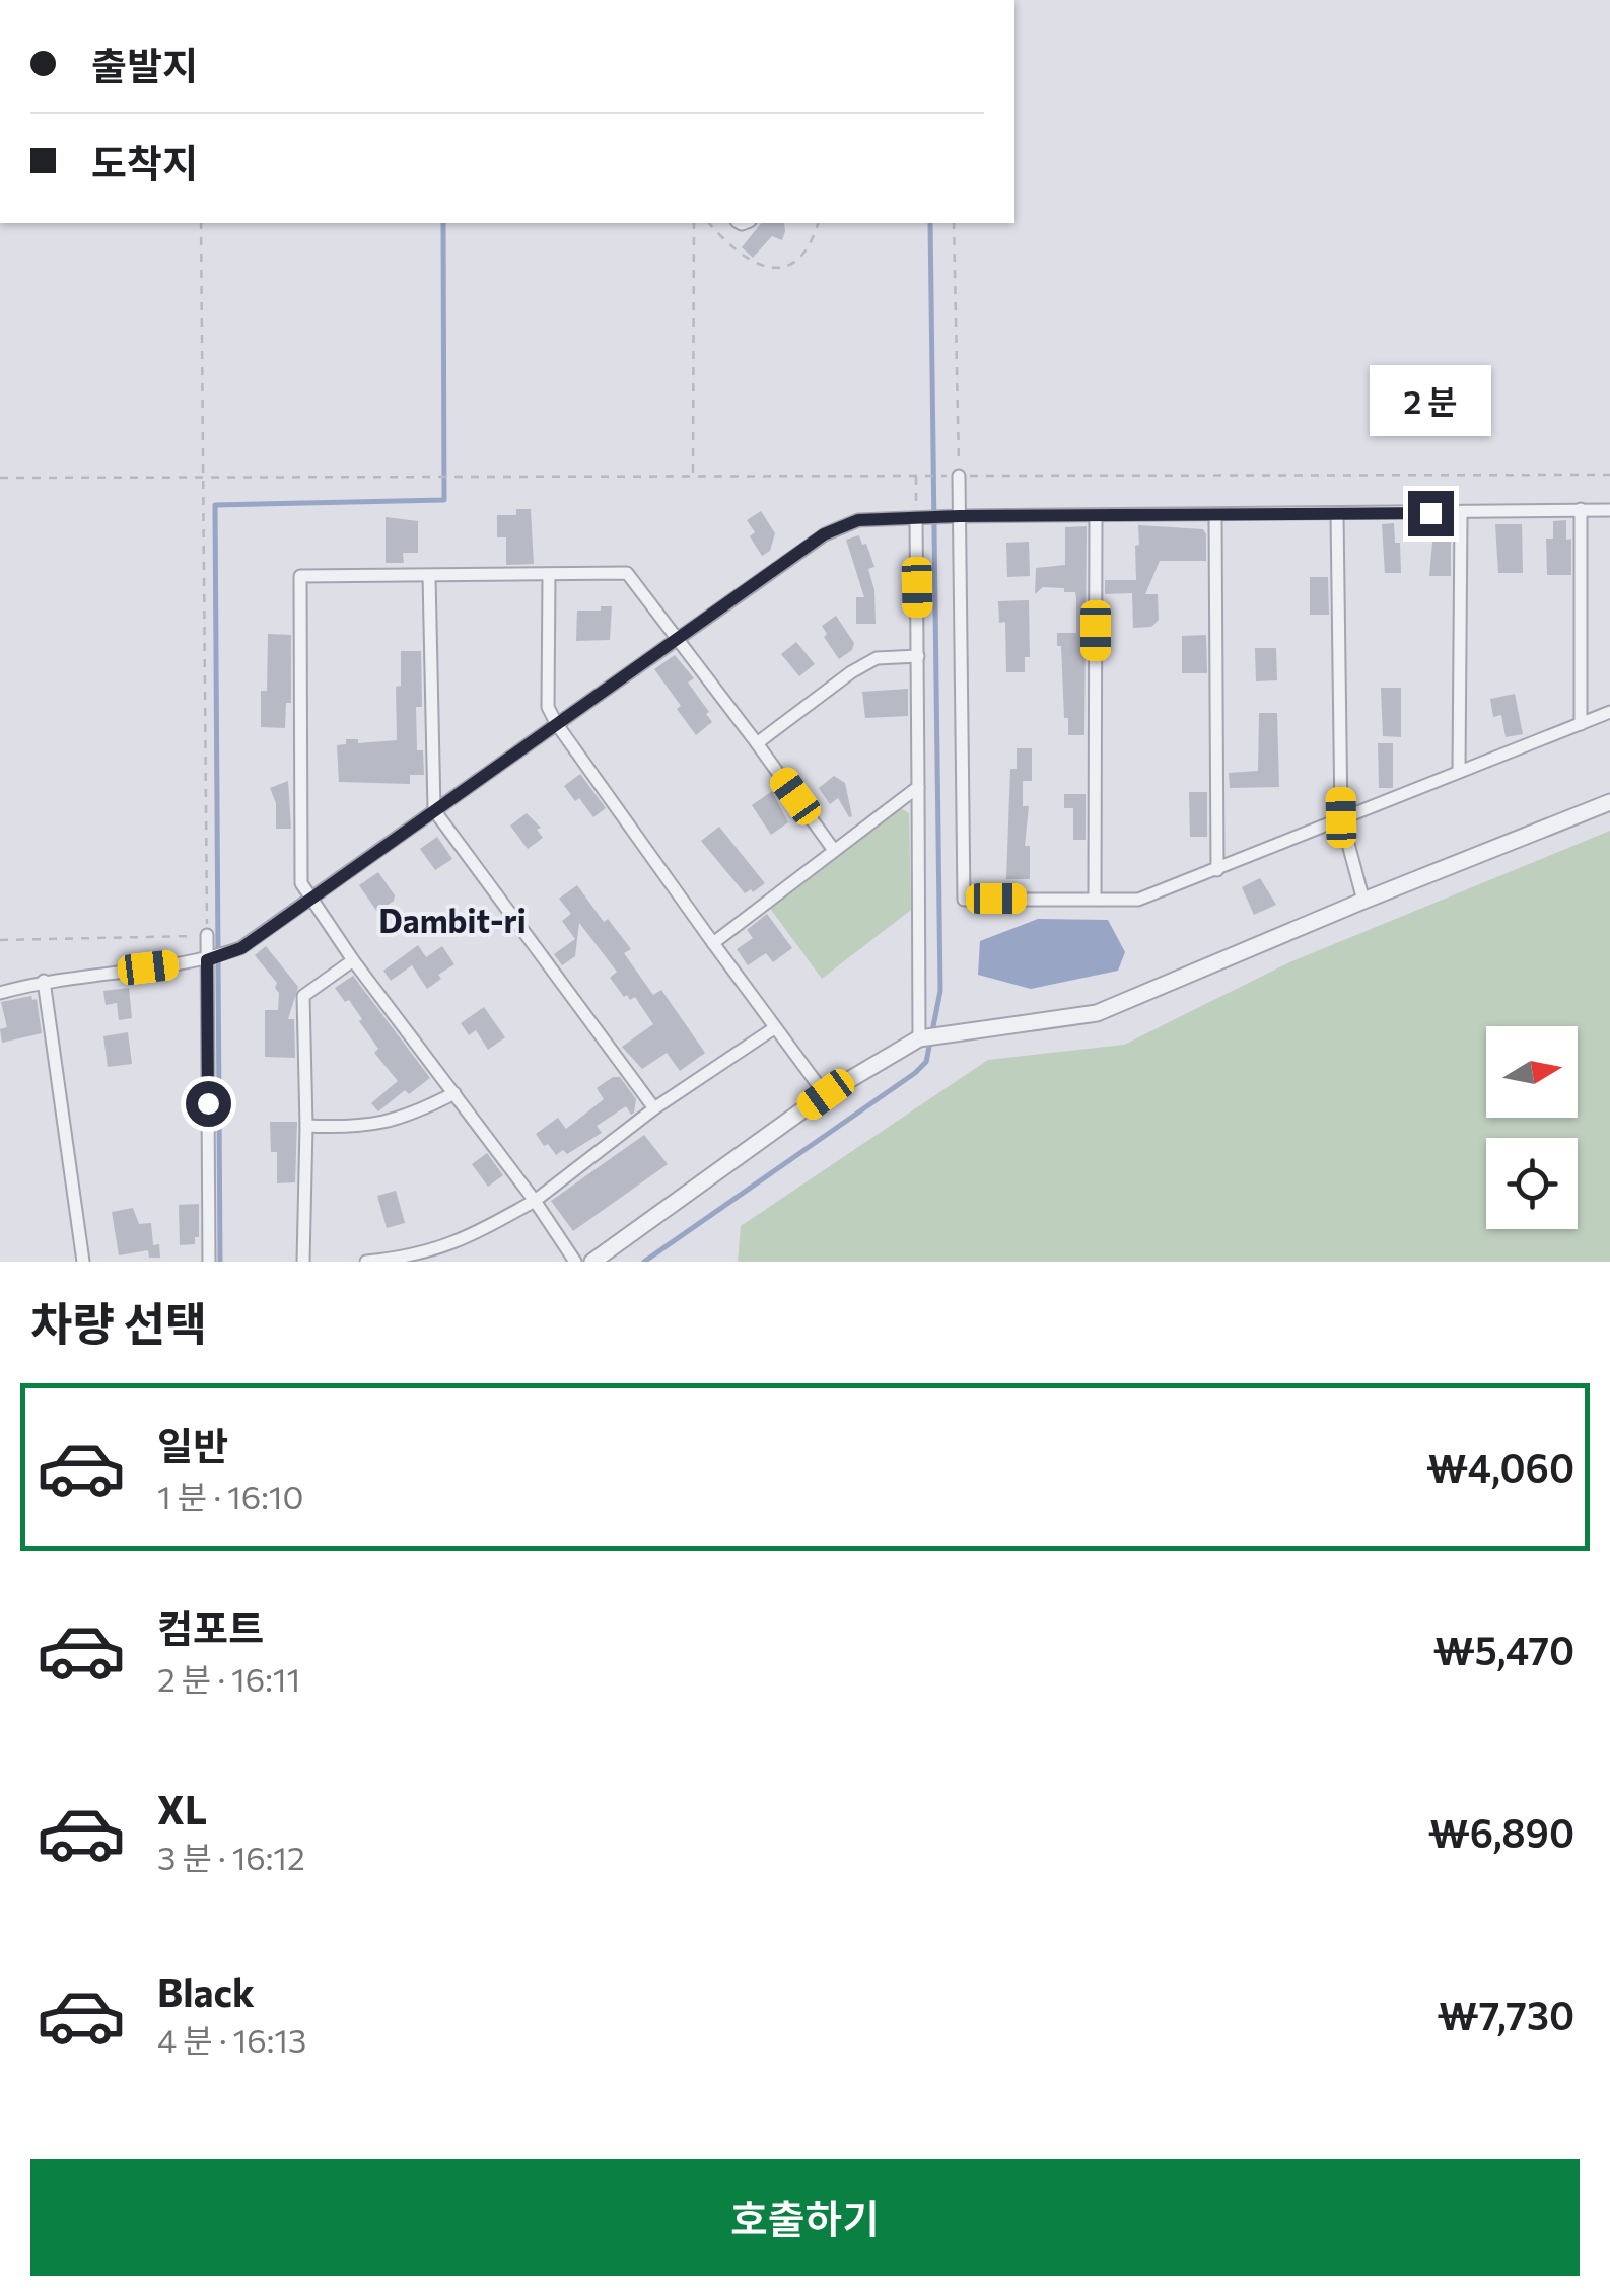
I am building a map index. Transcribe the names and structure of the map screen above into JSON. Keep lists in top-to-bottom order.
{
  "districts": ["Dambit-ri"],
  "north": "right",
  "page": {
    "banner": ["출발지", "도착지"],
    "bubble": "2 분",
    "heading": "차량 선택",
    "list": [
      {
        "name": "일반",
        "note": "1 분 · 16:10",
        "value": "₩4,060"
      },
      {
        "name": "컴포트",
        "note": "2 분 · 16:11",
        "value": "₩5,470"
      },
      {
        "name": "XL",
        "note": "3 분 · 16:12",
        "value": "₩6,890"
      },
      {
        "name": "Black",
        "note": "4 분 · 16:13",
        "value": "₩7,730"
      }
    ],
    "buttons": "호출하기"
  }
}
